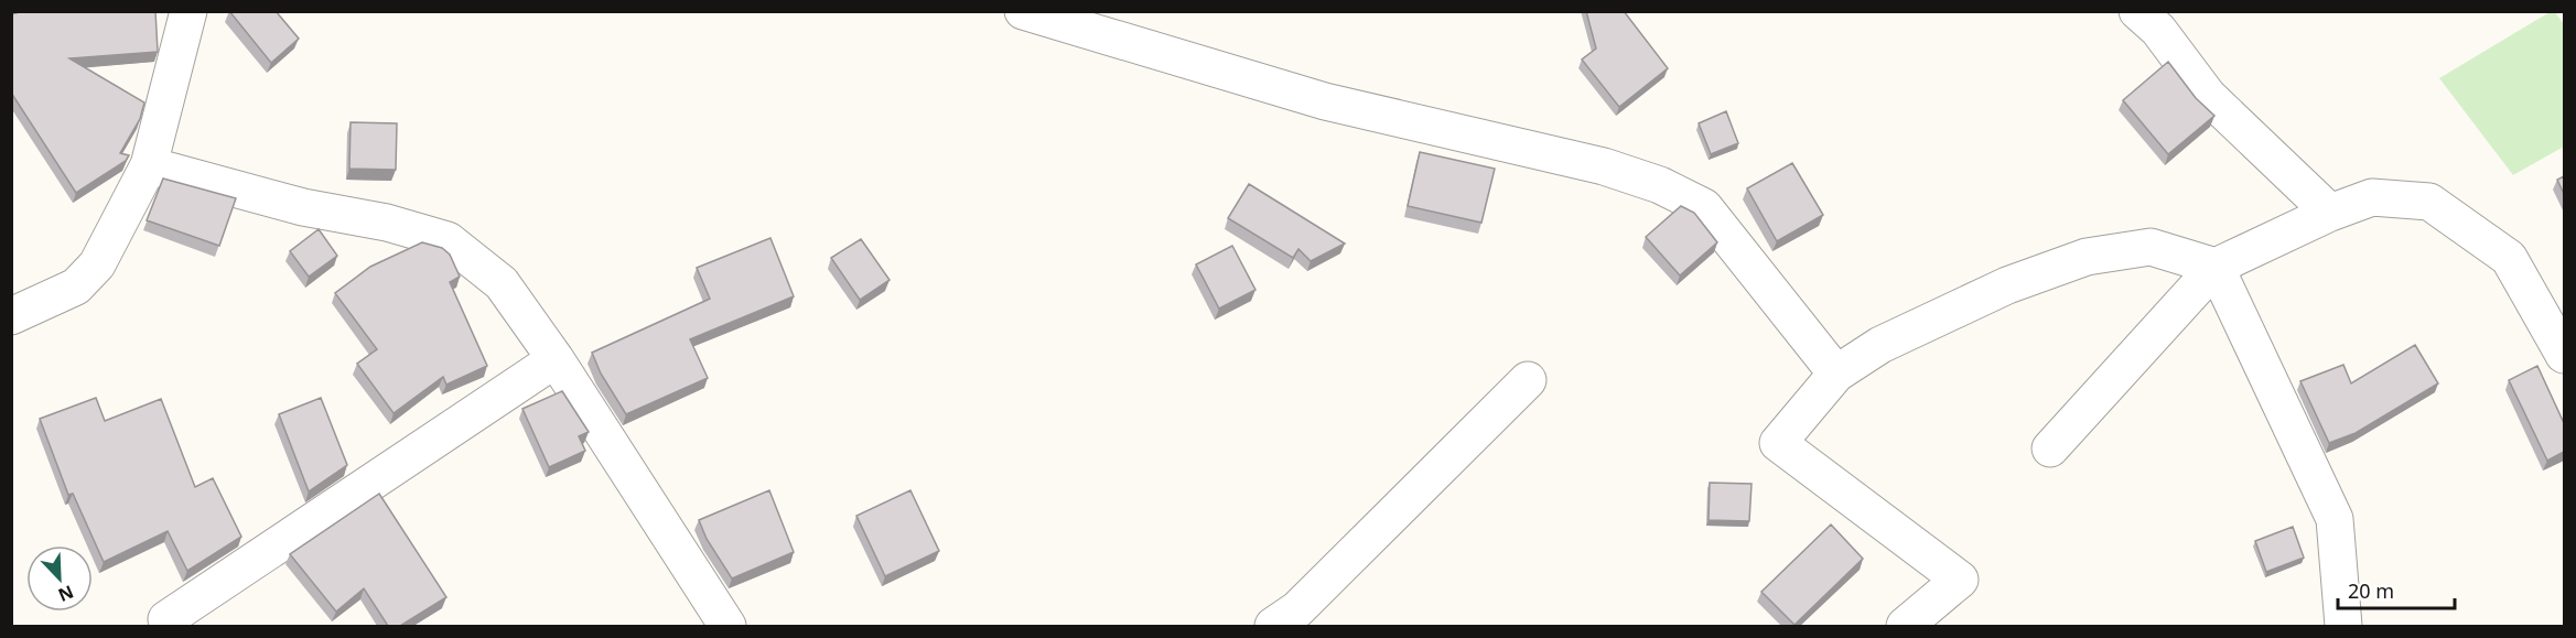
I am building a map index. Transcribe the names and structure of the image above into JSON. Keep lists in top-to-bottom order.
{
  "scale_bar": "20 m",
  "north": "bottom right"
}
